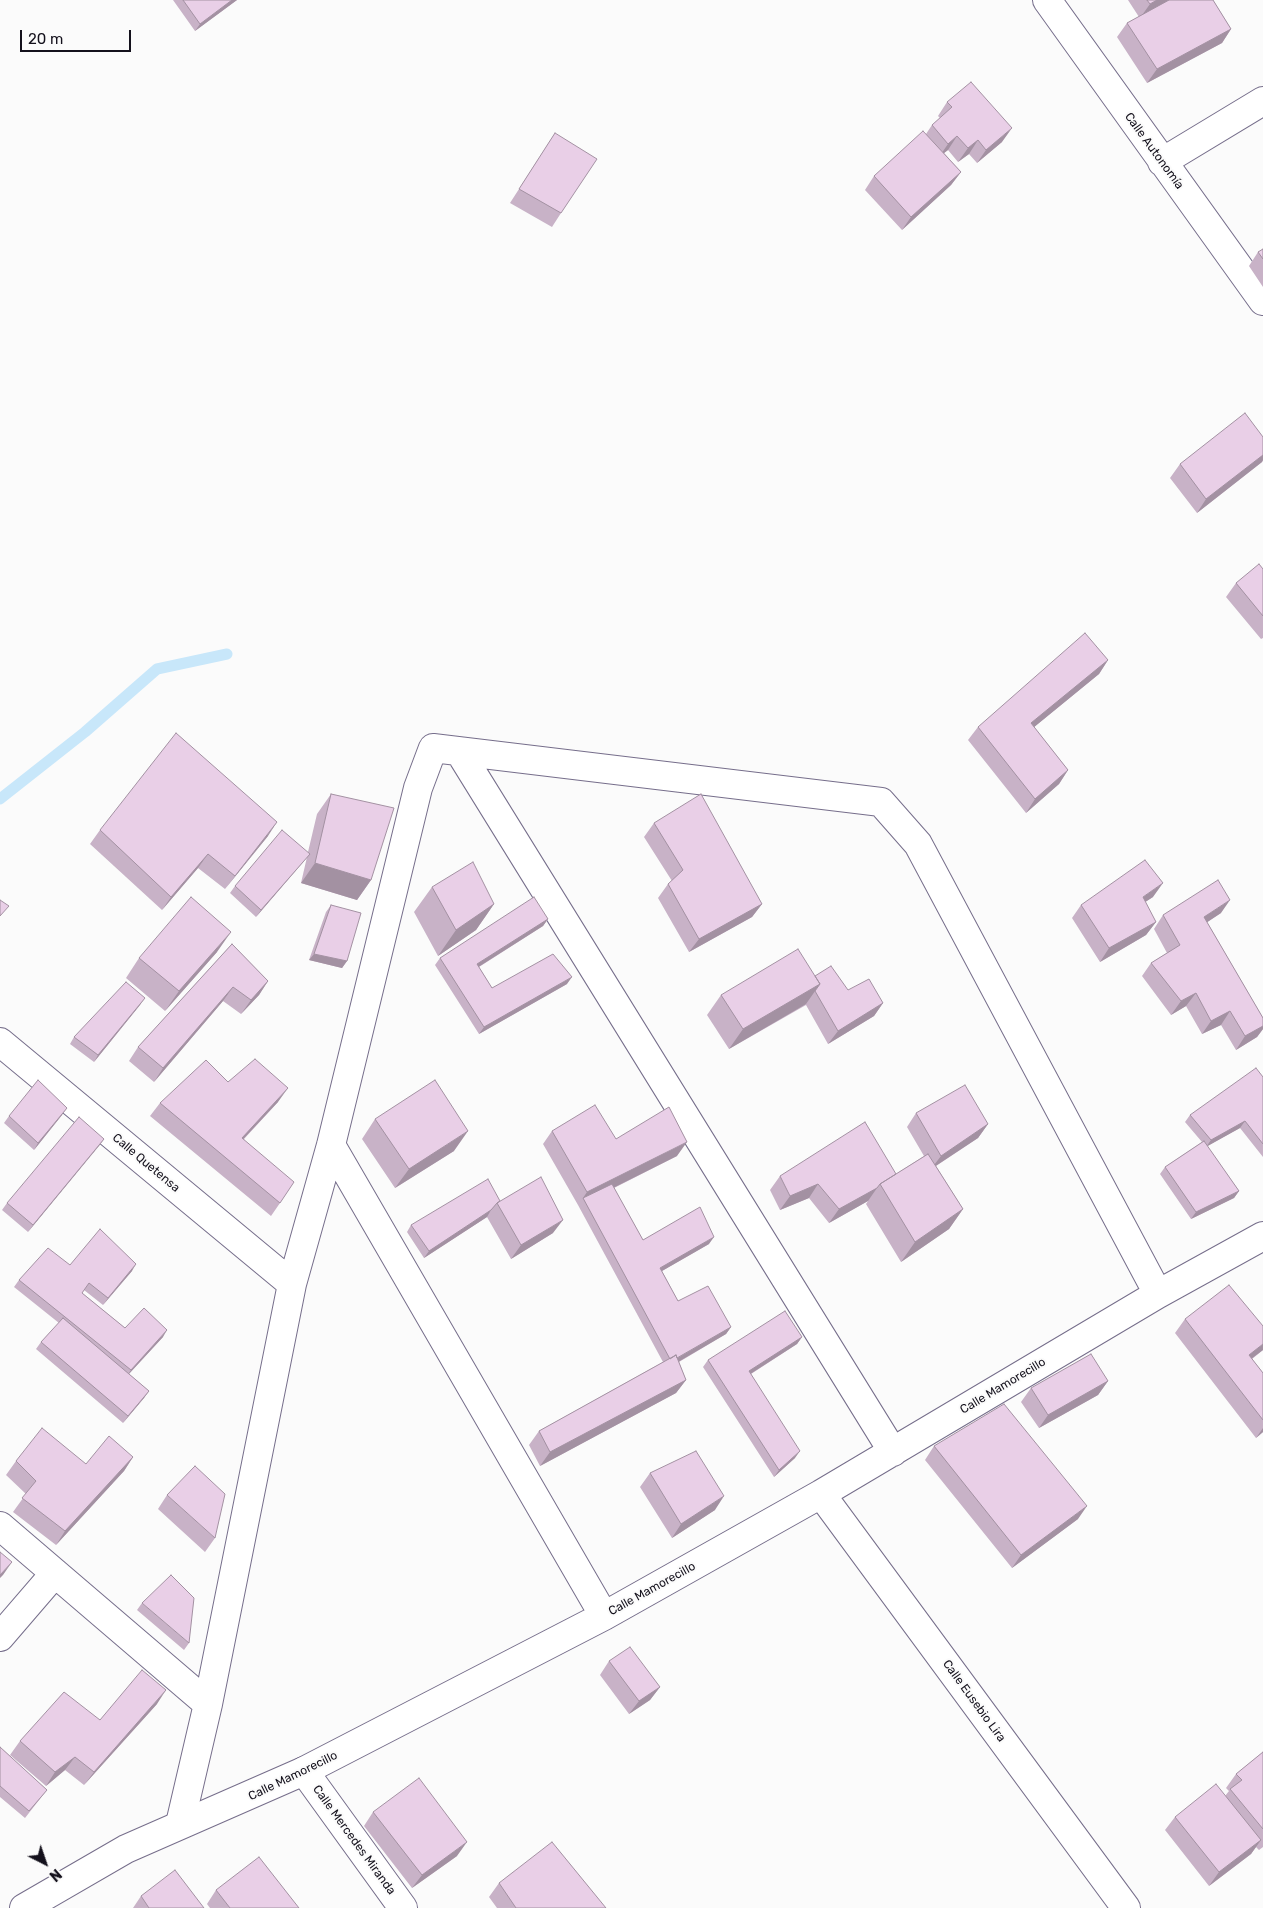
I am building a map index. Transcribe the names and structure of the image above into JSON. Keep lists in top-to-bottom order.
{
  "streets": {
    "street": [
      "Calle Autonomía",
      "Calle Quetensa",
      "Calle Mamorecillo",
      "Calle Eusebio Lira",
      "Calle Mercedes Miranda"
    ]
  },
  "crossings": [
    ["Calle Mamorecillo", "Calle Eusebio Lira"],
    ["Calle Mamorecillo", "Calle Mercedes Miranda"]
  ],
  "scale_bar": "20 m",
  "north": "bottom right"
}
